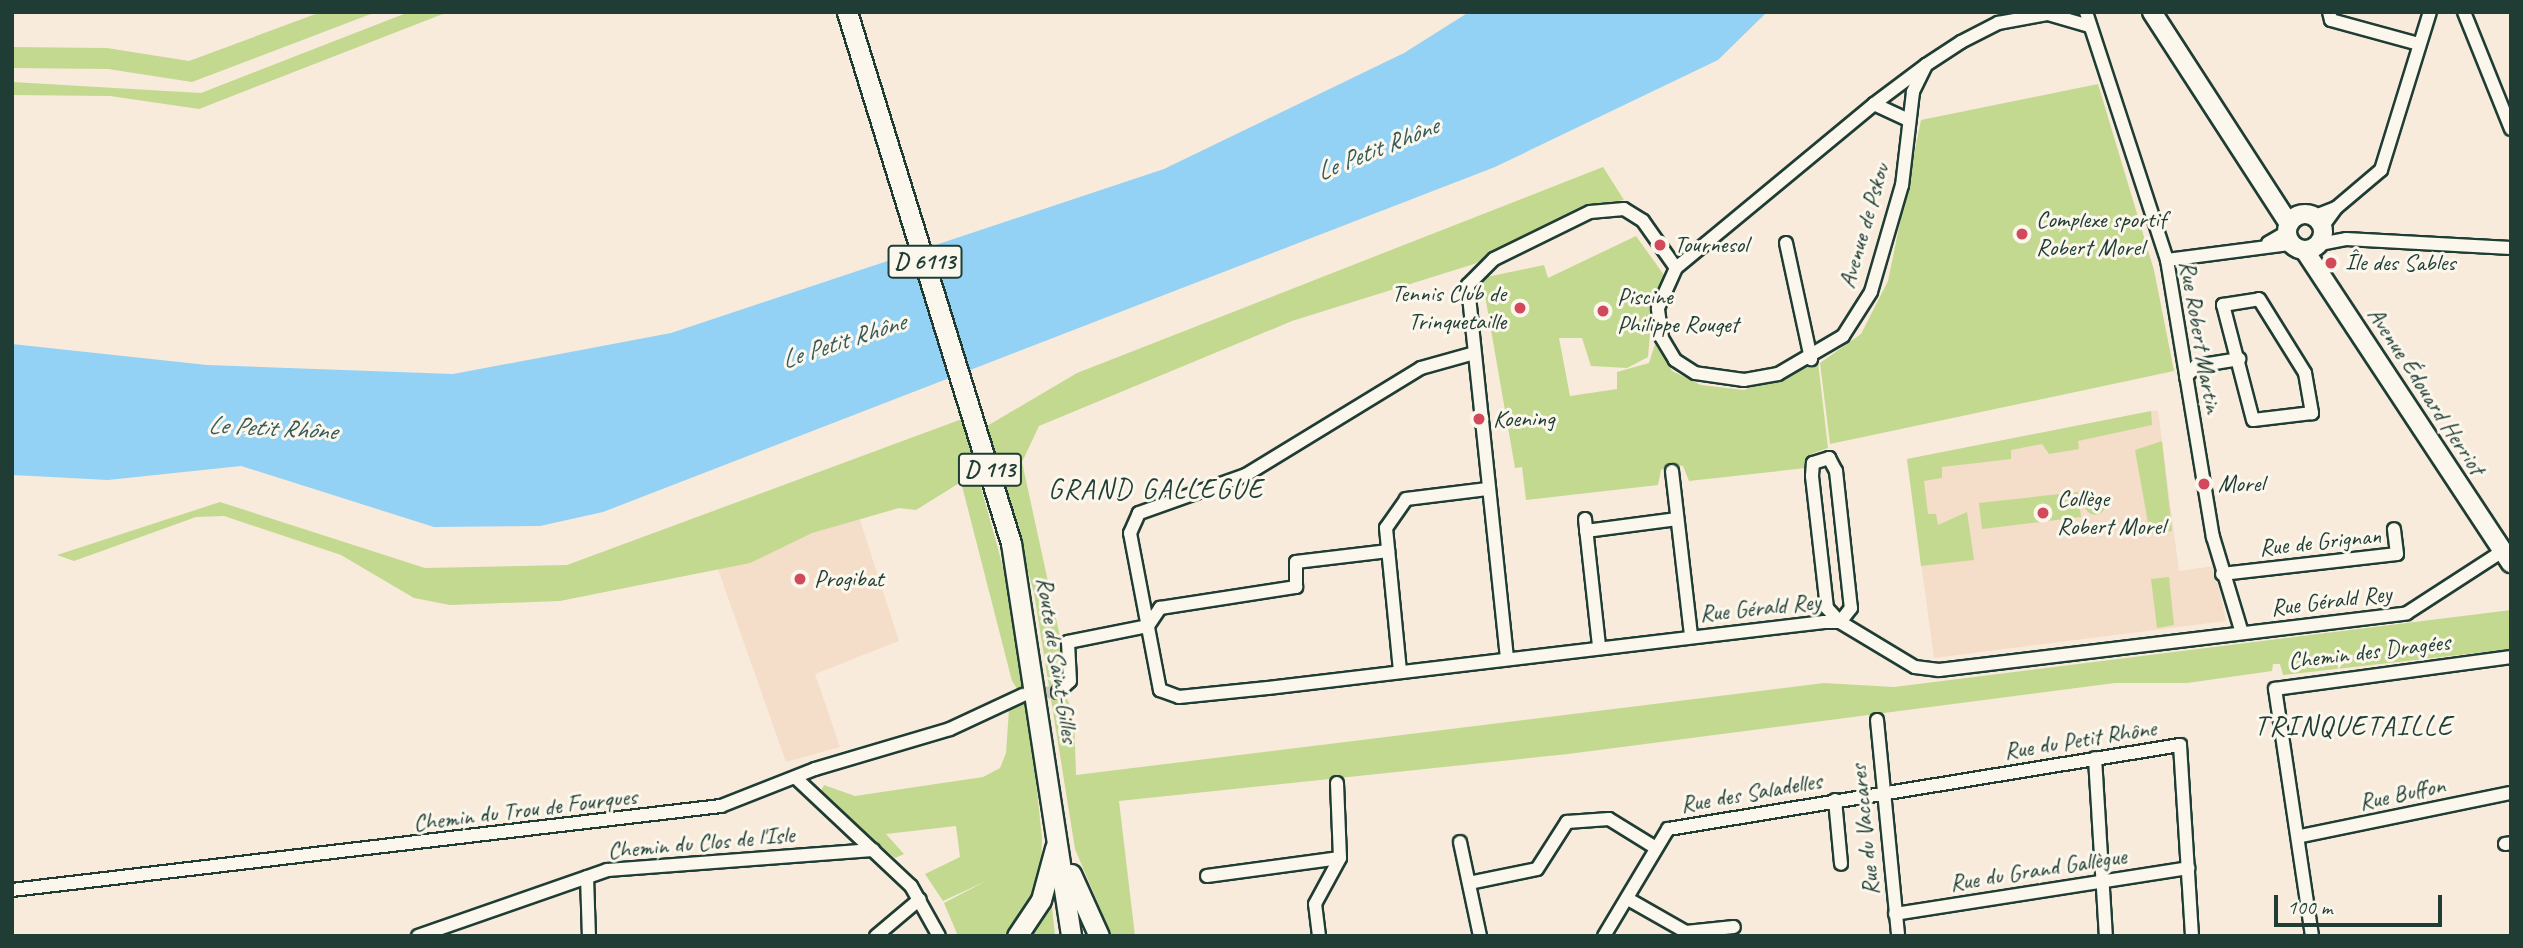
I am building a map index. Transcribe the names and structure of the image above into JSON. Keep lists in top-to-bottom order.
{
  "streets": {
    "main road": ["D 6113", "D 113", "Route de Saint-Gilles"],
    "street": [
      "Avenue de Pskov",
      "Rue Robert Martin",
      "Avenue Édouard Herriot",
      "Rue de Grignan",
      "Rue Gérald Rey",
      "Chemin des Dragées",
      "Rue du Petit Rhône",
      "Rue des Saladelles",
      "Rue Buffon",
      "Chemin du Trou de Fourques",
      "Rue du Vaccares",
      "Chemin du Clos de l'Isle",
      "Rue du Grand Gallègue"
    ]
  },
  "crossings": [
    ["Avenue de Pskov", "Rue Robert Martin"],
    ["D 6113", "Route de Saint-Gilles"],
    ["Rue Robert Martin", "Rue de Grignan"],
    ["Rue Robert Martin", "Rue Gérald Rey"],
    ["Avenue Édouard Herriot", "Rue Gérald Rey"],
    ["Chemin des Dragées", "Rue Buffon"],
    ["Rue du Petit Rhône", "Rue des Saladelles"],
    ["Rue du Petit Rhône", "Rue du Vaccares"],
    ["Rue du Petit Rhône", "Rue du Grand Gallègue"],
    ["Rue des Saladelles", "Rue du Vaccares"],
    ["Rue du Vaccares", "Rue du Grand Gallègue"]
  ],
  "districts": ["GRAND GALLEGUE", "TRINQUETAILLE"],
  "water": ["Le Petit Rhône"],
  "places": [
    "Complexe sportif Robert Morel",
    "Tournesol",
    "Île des Sables",
    "Tennis Club de Trinquetaille",
    "Piscine Philippe Rouget",
    "Koening",
    "Morel",
    "Collège Robert Morel",
    "Progibat"
  ],
  "scale_bar": "100 m"
}
